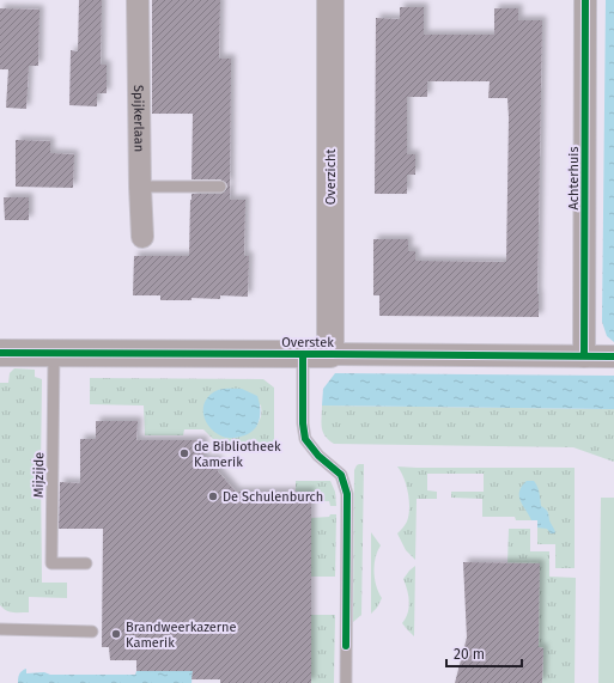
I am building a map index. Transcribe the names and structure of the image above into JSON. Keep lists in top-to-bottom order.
{
  "streets": {
    "street": [
      "Spijkerlaan",
      "Overzicht",
      "Achterhuis",
      "Overstek"
    ],
    "lane": ["Mijzijde"]
  },
  "crossings": [
    ["Overzicht", "Overstek"],
    ["Achterhuis", "Overstek"],
    ["Overstek", "Mijzijde"]
  ],
  "places": ["de Bibliotheek Kamerik", "De Schulenburch", "Brandweerkazerne Kamerik"],
  "scale_bar": "20 m"
}
